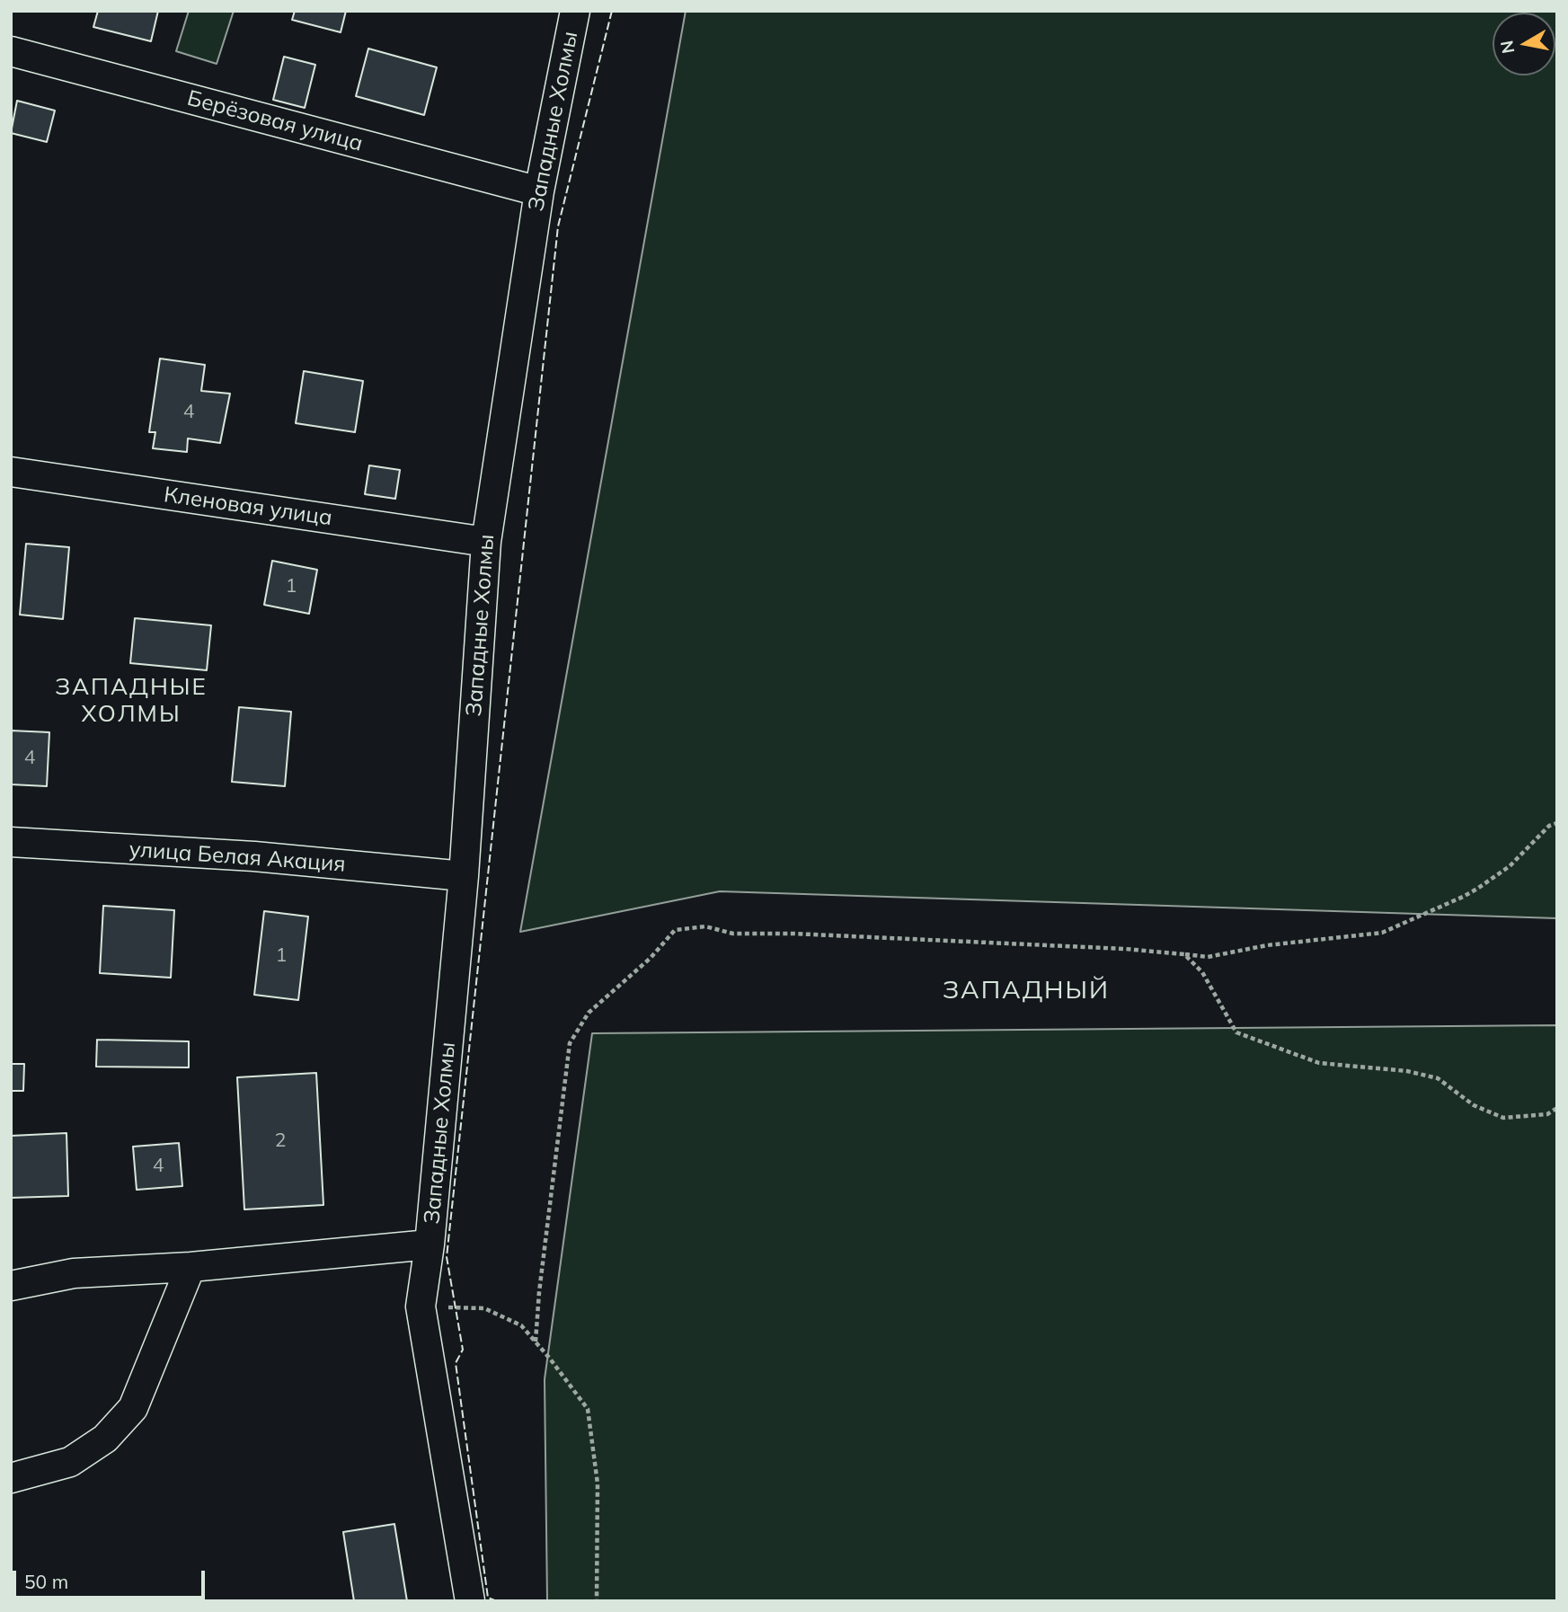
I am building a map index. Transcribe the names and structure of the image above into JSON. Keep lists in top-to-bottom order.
{
  "streets": {
    "street": [
      "Берёзовая улица",
      "Западные Холмы",
      "Кленовая улица",
      "улица Белая Акация"
    ]
  },
  "crossings": [
    ["Берёзовая улица", "Западные Холмы"],
    ["Западные Холмы", "Кленовая улица"],
    ["Западные Холмы", "улица Белая Акация"]
  ],
  "districts": ["ЗАПАДНЫЕ ХОЛМЫ", "ЗАПАДНЫЙ"],
  "house_numbers": [
    "4",
    "1",
    "4",
    "1",
    "2",
    "4"
  ],
  "scale_bar": "50 m",
  "north": "left"
}
